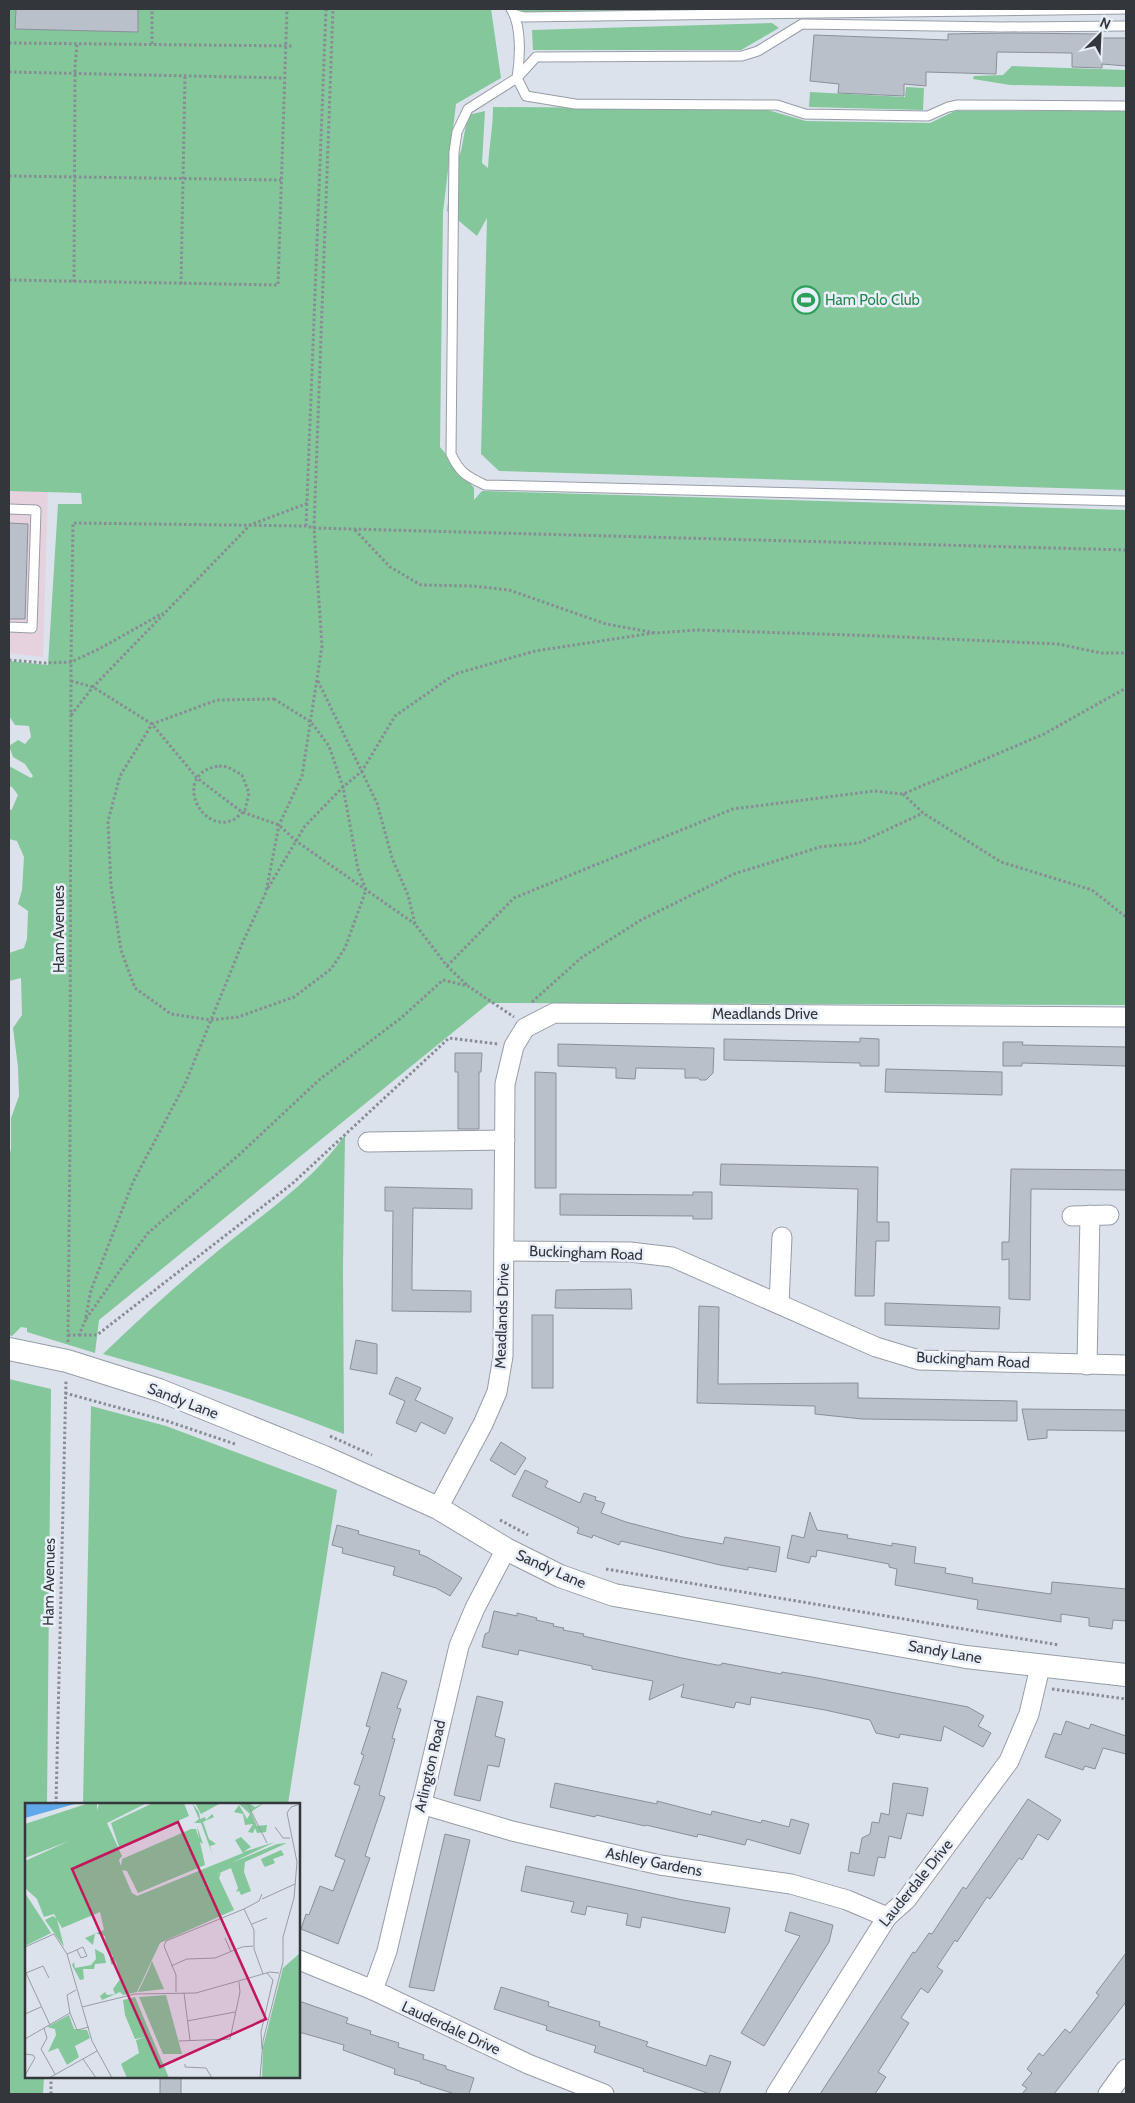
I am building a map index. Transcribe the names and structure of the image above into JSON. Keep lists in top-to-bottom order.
{
  "streets": {
    "street": [
      "Meadlands Drive",
      "Buckingham Road",
      "Sandy Lane",
      "Arlington Road",
      "Ashley Gardens",
      "Lauderdale Drive"
    ],
    "path": ["Ham Avenues"]
  },
  "crossings": [
    ["Ham Avenues", "Sandy Lane"],
    ["Meadlands Drive", "Buckingham Road"],
    ["Meadlands Drive", "Sandy Lane"],
    ["Sandy Lane", "Arlington Road"],
    ["Sandy Lane", "Lauderdale Drive"],
    ["Arlington Road", "Ashley Gardens"],
    ["Arlington Road", "Lauderdale Drive"],
    ["Ashley Gardens", "Lauderdale Drive"]
  ],
  "places": {
    "sports": ["Ham Polo Club"]
  },
  "north": "top right"
}
